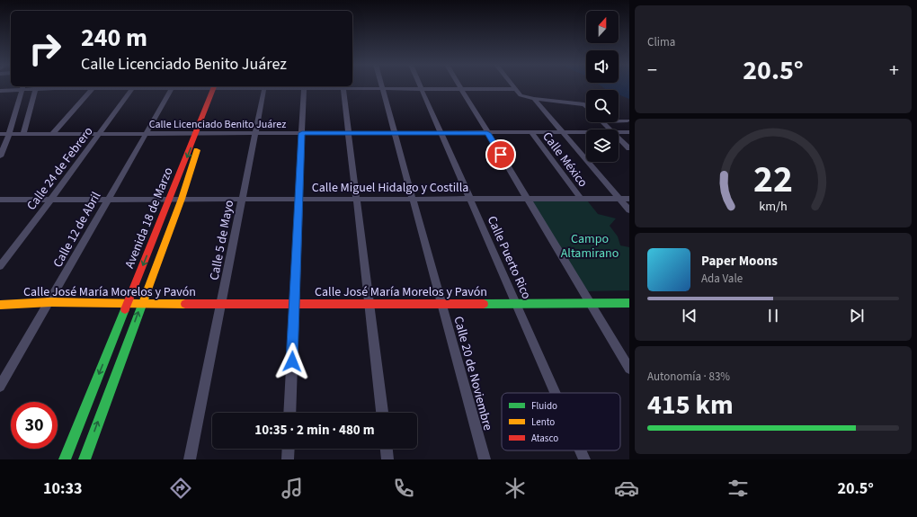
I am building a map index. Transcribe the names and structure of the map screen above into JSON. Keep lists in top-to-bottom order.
{
  "streets": {
    "street": [
      "Calle Licenciado Benito Juárez",
      "Calle México",
      "Calle 24 de Febrero",
      "Calle Miguel Hidalgo y Costilla",
      "Avenida 18 de Marzo",
      "Calle 12 de Abril",
      "Calle 5 de Mayo",
      "Calle Puerto Rico",
      "Calle José María Morelos y Pavón",
      "Calle 20 de Noviembre"
    ]
  },
  "crossings": [
    ["Calle Licenciado Benito Juárez", "Calle México"],
    ["Calle Licenciado Benito Juárez", "Calle 24 de Febrero"],
    ["Calle Licenciado Benito Juárez", "Avenida 18 de Marzo"],
    ["Calle Licenciado Benito Juárez", "Calle 12 de Abril"],
    ["Calle Licenciado Benito Juárez", "Calle 5 de Mayo"],
    ["Calle Licenciado Benito Juárez", "Calle Puerto Rico"],
    ["Calle Licenciado Benito Juárez", "Calle 20 de Noviembre"],
    ["Calle México", "Calle Miguel Hidalgo y Costilla"],
    ["Calle 24 de Febrero", "Calle Miguel Hidalgo y Costilla"],
    ["Calle Miguel Hidalgo y Costilla", "Avenida 18 de Marzo"],
    ["Calle Miguel Hidalgo y Costilla", "Calle 12 de Abril"],
    ["Calle Miguel Hidalgo y Costilla", "Calle 5 de Mayo"],
    ["Calle Miguel Hidalgo y Costilla", "Calle Puerto Rico"],
    ["Calle Miguel Hidalgo y Costilla", "Calle 20 de Noviembre"],
    ["Avenida 18 de Marzo", "Calle José María Morelos y Pavón"],
    ["Calle 12 de Abril", "Calle José María Morelos y Pavón"],
    ["Calle 5 de Mayo", "Calle José María Morelos y Pavón"],
    ["Calle Puerto Rico", "Calle José María Morelos y Pavón"],
    ["Calle José María Morelos y Pavón", "Calle 20 de Noviembre"]
  ],
  "parks": ["Campo Altamirano"],
  "legend": ["Fluido", "Lento", "Atasco"],
  "north": "top",
  "page": {
    "tile": [
      "Clima",
      ["Autonomía · 83%", "415 km"]
    ],
    "turn": ["240 m", "Calle Licenciado Benito Juárez"],
    "heat": ["−", "20.5°", "+"],
    "song": ["Paper Moons", "Ada Vale"],
    "limit": "30",
    "trip": "10:35 · 2 min · 480 m",
    "tabs": ["10:33", "20.5°"],
    "gauge": ["22", "km/h"]
  }
}
